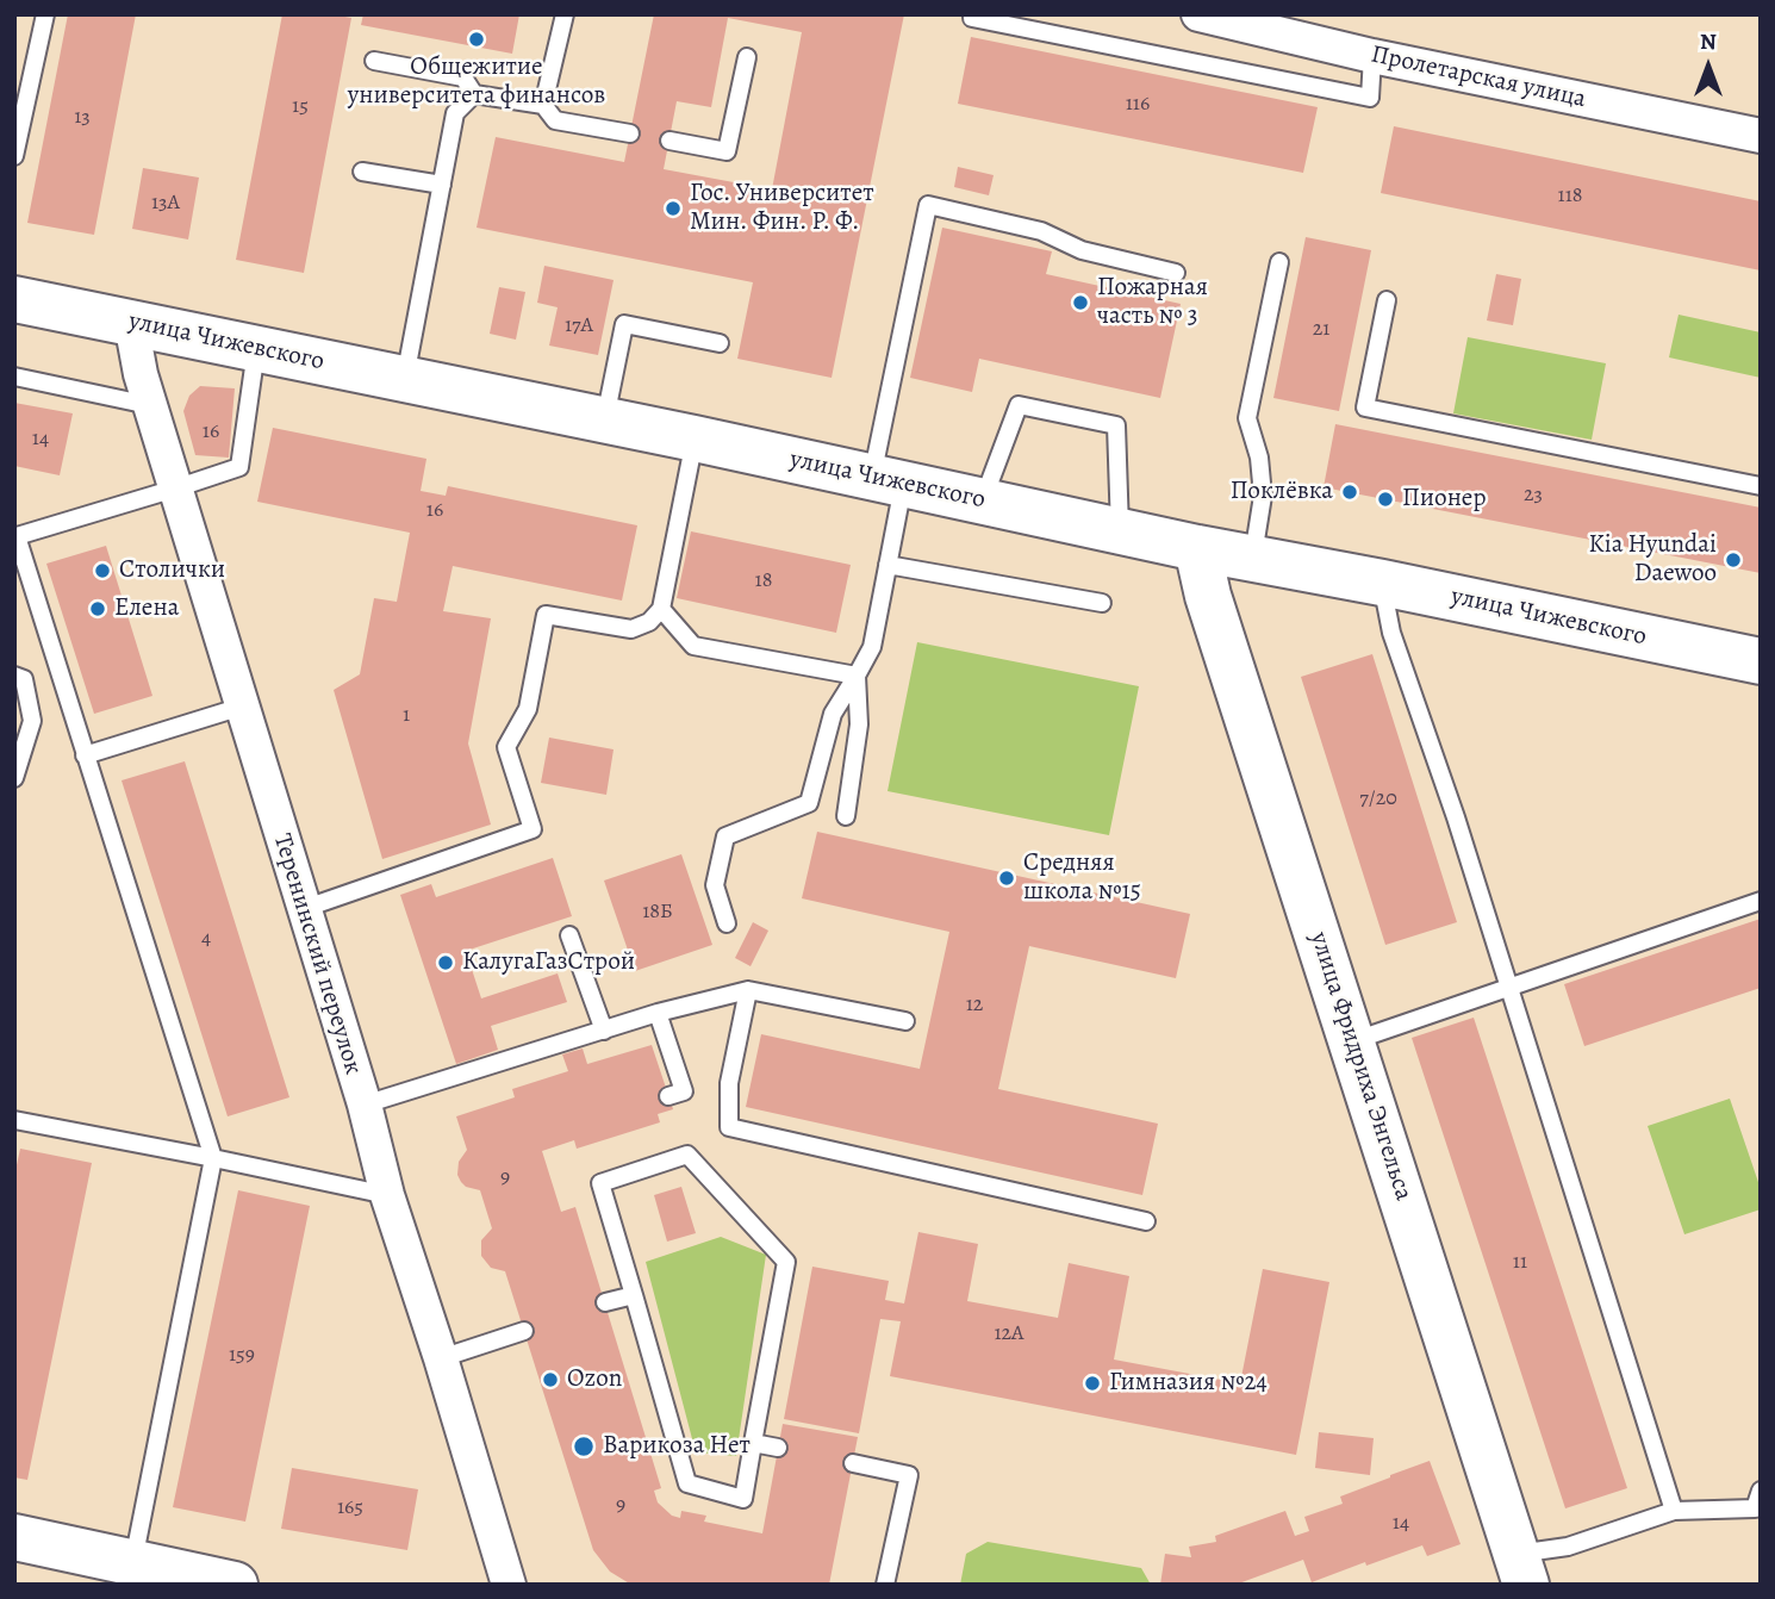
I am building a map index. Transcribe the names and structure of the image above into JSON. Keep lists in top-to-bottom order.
{
  "streets": {
    "street": [
      "Пролетарская улица",
      "улица Чижевского",
      "Теренинский переулок",
      "улица Фридриха Энгельса"
    ]
  },
  "crossings": [
    ["улица Чижевского", "Теренинский переулок"],
    ["улица Чижевского", "улица Фридриха Энгельса"]
  ],
  "places": [
    "Общежитие университета финансов",
    "Гос. Университет Мин. Фин. Р. Ф.",
    "Пожарная часть № 3",
    "Поклёвка",
    "Пионер",
    "Kia Hyundai Daewoo",
    "Столички",
    "Елена",
    "Средняя школа №15",
    "КалугаГазСтрой",
    "Ozon",
    "Гимназия №24",
    "Варикоза Нет"
  ],
  "house_numbers": [
    "116",
    "15",
    "13",
    "118",
    "13А",
    "17А",
    "21",
    "16",
    "14",
    "23",
    "16",
    "18",
    "1",
    "7/20",
    "18Б",
    "4",
    "12",
    "9",
    "11",
    "12А",
    "159",
    "9",
    "165",
    "14"
  ],
  "north": "top"
}
